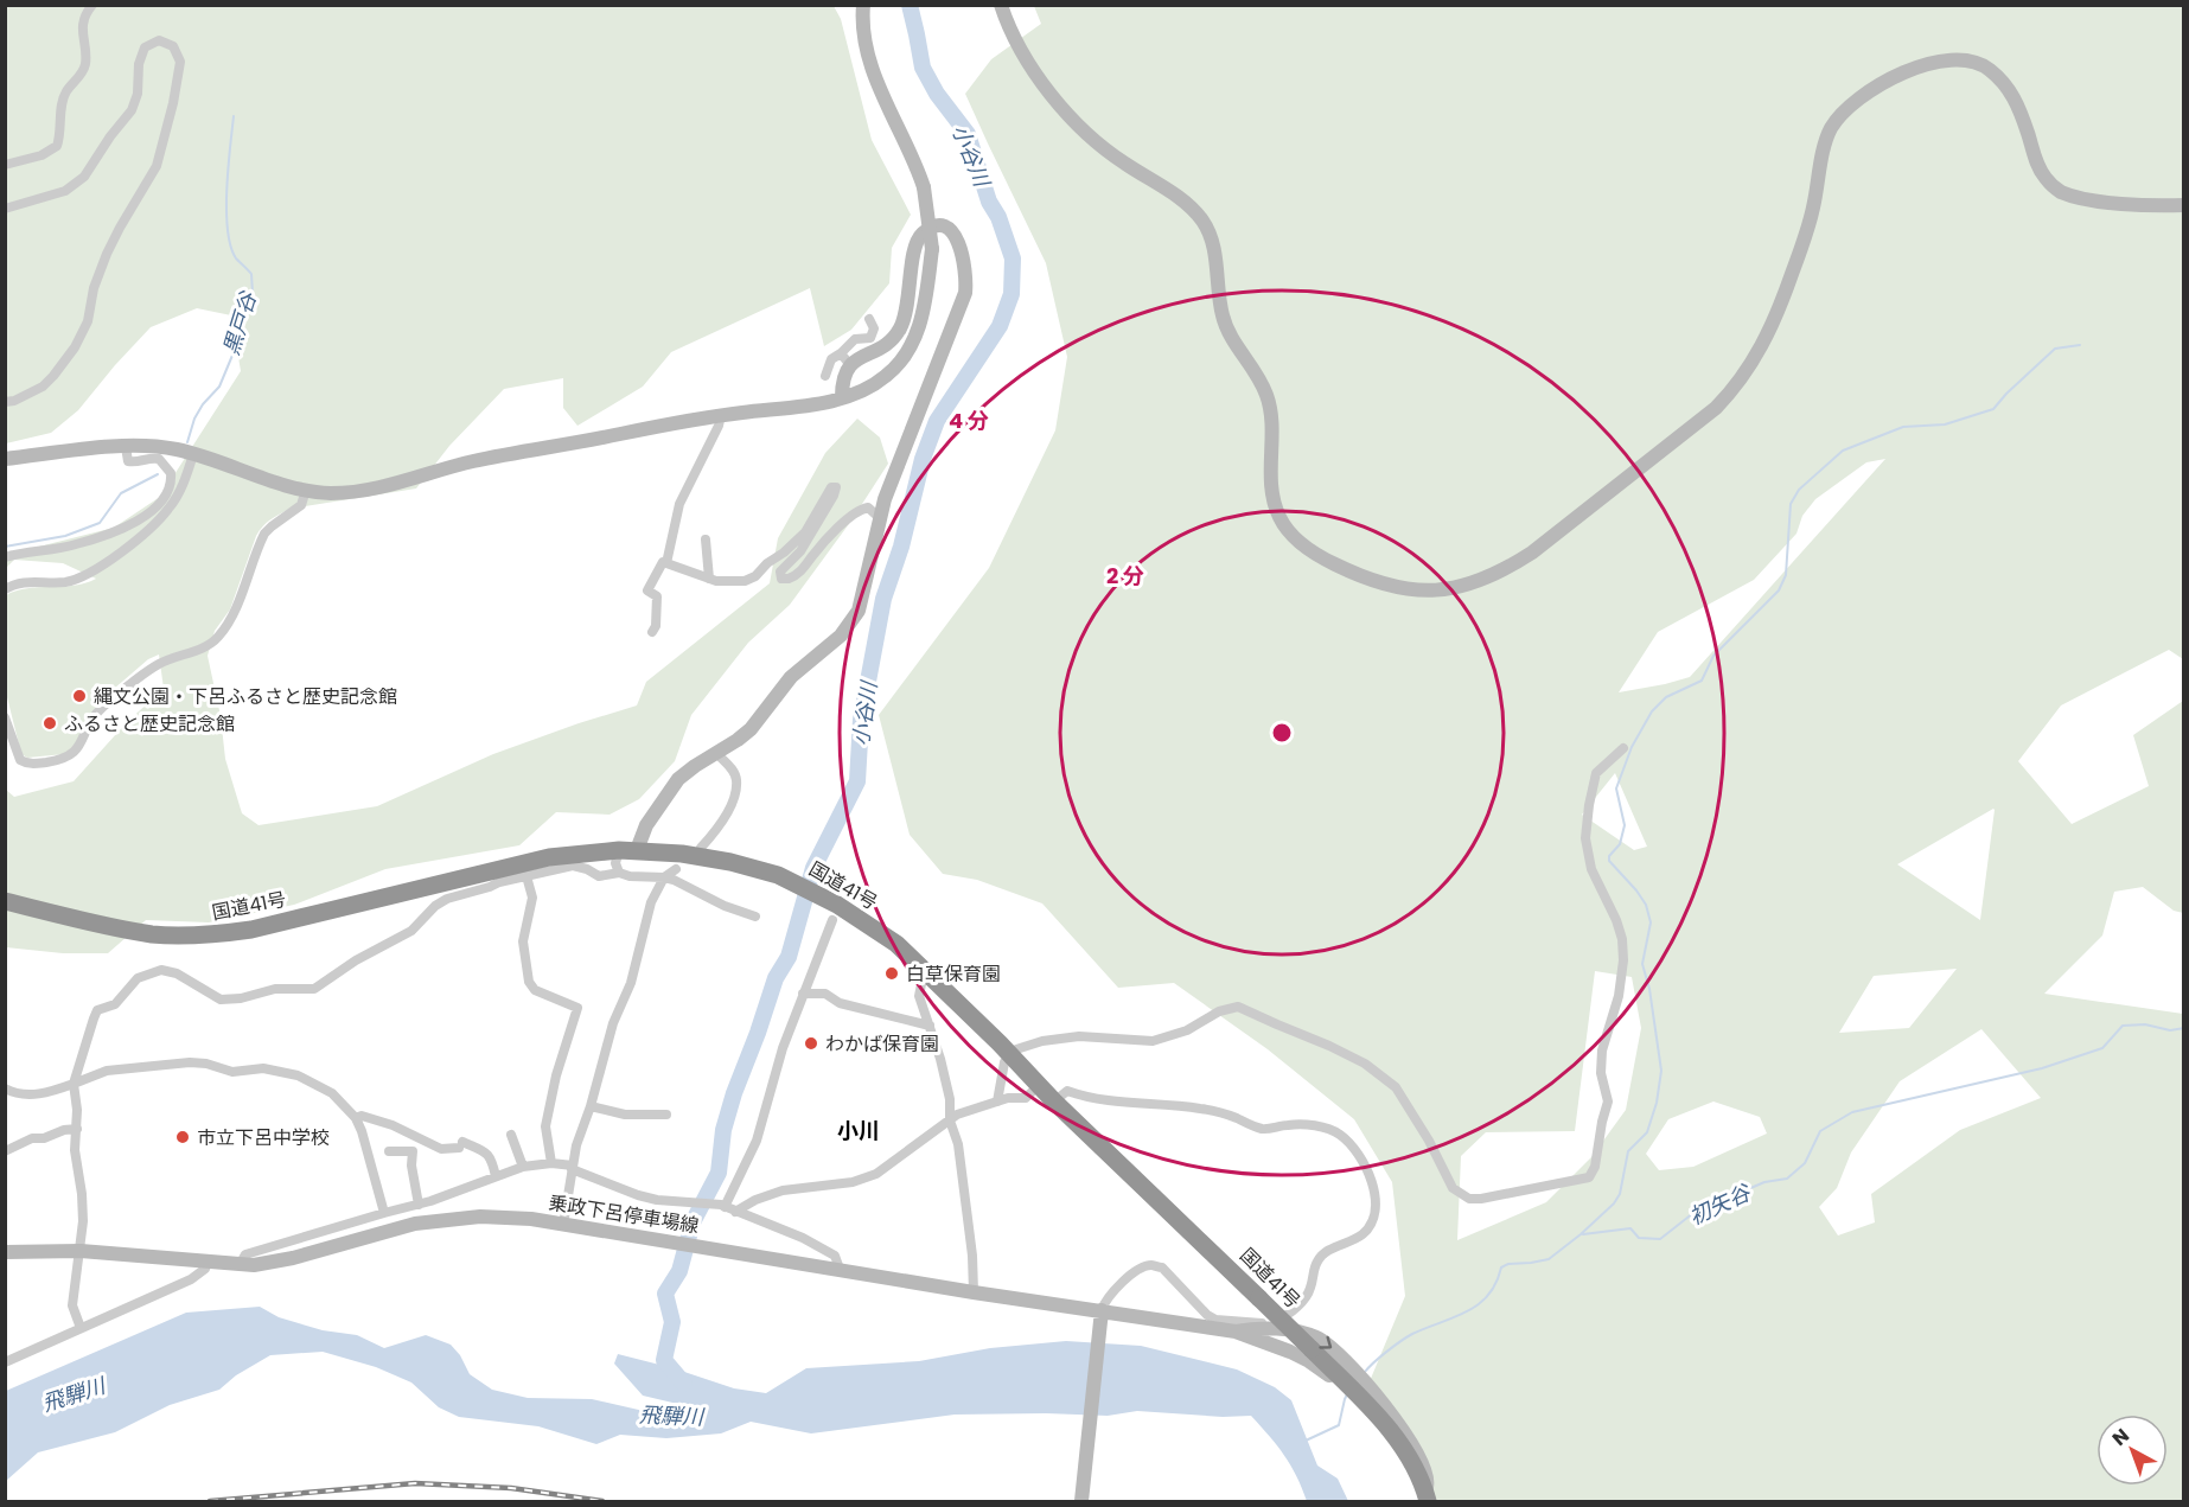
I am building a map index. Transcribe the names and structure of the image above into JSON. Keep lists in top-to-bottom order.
{
  "streets": {
    "highway": ["国道41号"],
    "street": ["乗政下呂停車場線"]
  },
  "districts": ["小川"],
  "water": [
    "小谷川",
    "黒戸谷",
    "初矢谷",
    "飛騨川"
  ],
  "places": [
    "縄文公園・下呂ふるさと歴史記念館",
    "ふるさと歴史記念館",
    "白草保育園",
    "わかば保育園",
    "市立下呂中学校"
  ],
  "north": "top left",
  "rings": ["4 分", "2 分"]
}
